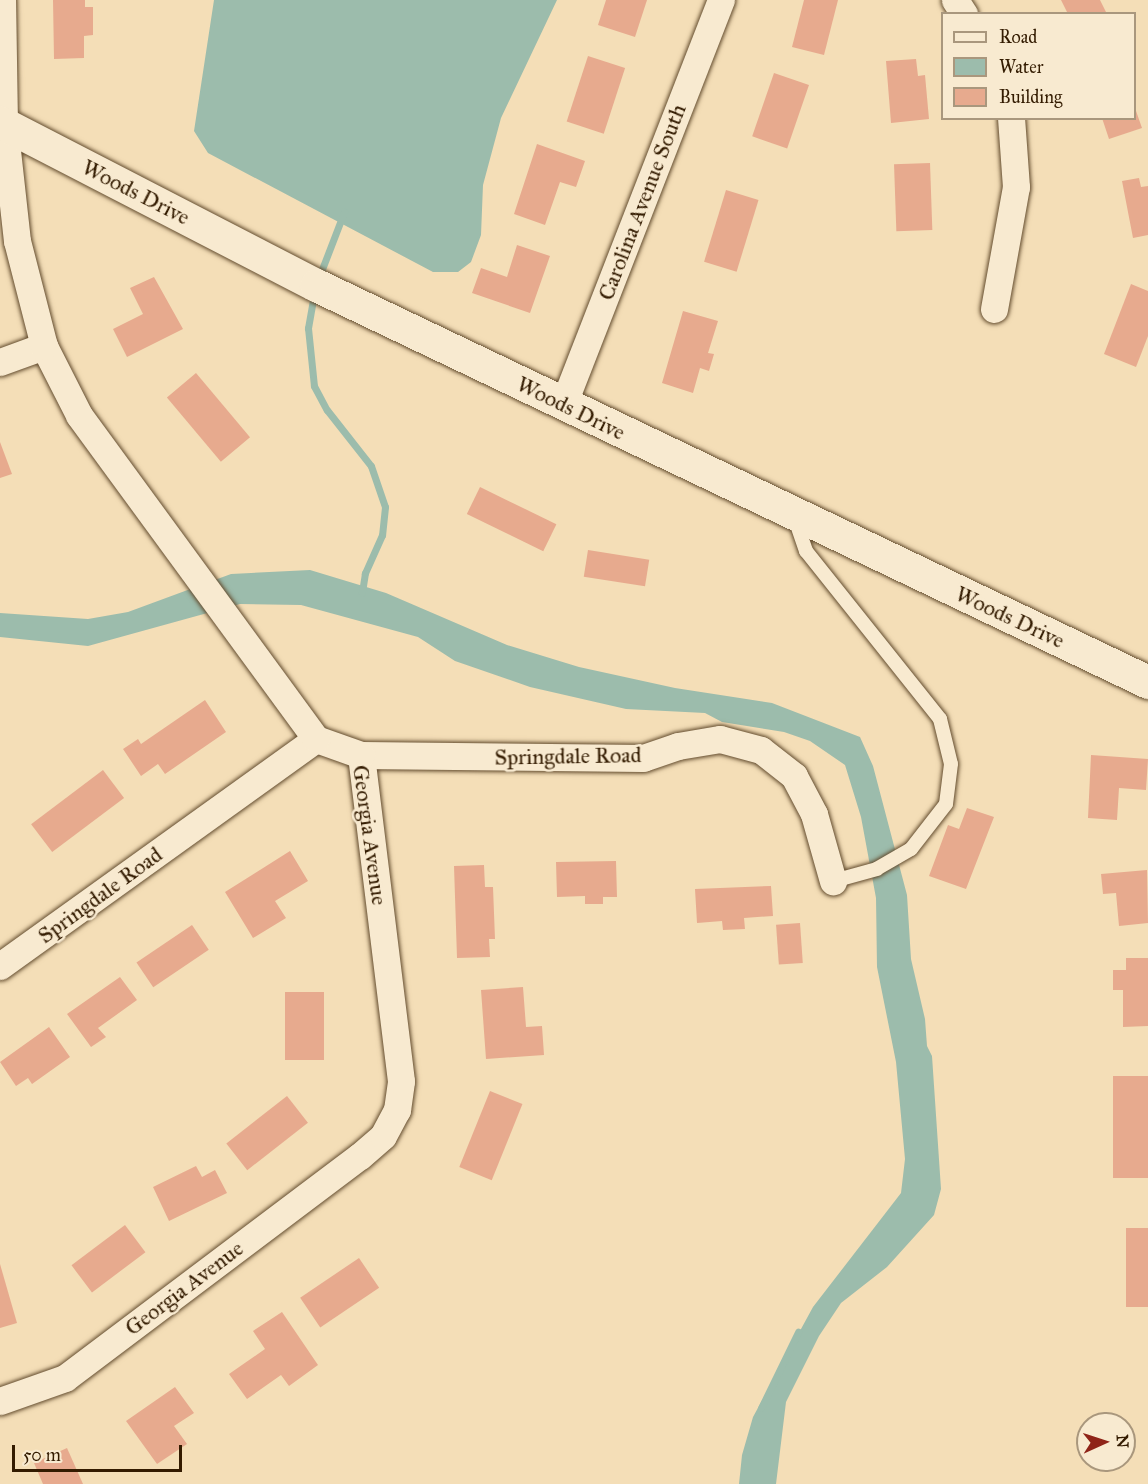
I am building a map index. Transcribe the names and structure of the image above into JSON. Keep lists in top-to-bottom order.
{
  "streets": {
    "street": [
      "Woods Drive",
      "Carolina Avenue South",
      "Springdale Road",
      "Georgia Avenue"
    ]
  },
  "crossings": [
    ["Woods Drive", "Carolina Avenue South"],
    ["Springdale Road", "Georgia Avenue"]
  ],
  "legend": ["Road", "Water", "Building"],
  "scale_bar": "50 m",
  "north": "right"
}
